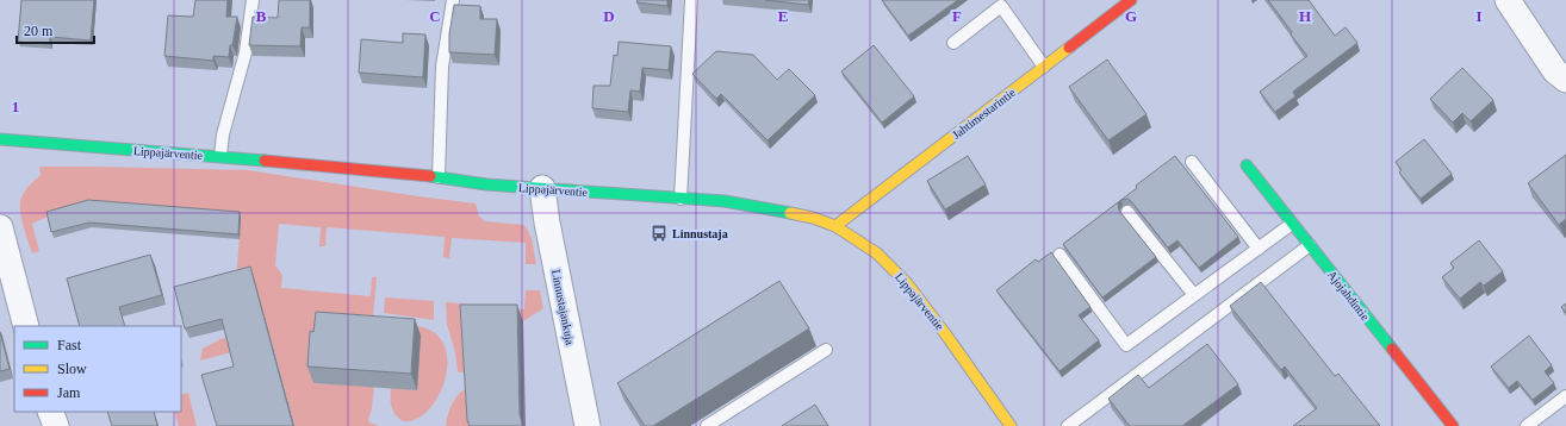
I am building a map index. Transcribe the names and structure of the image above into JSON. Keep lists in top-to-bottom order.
{
  "streets": {
    "main road": ["Jahtimestarintie", "Lippajärventie", "Ajojahdintie"],
    "street": ["Linnustajankuja"]
  },
  "crossings": [
    ["Jahtimestarintie", "Lippajärventie"],
    ["Lippajärventie", "Linnustajankuja"]
  ],
  "places": {
    "bus stop": ["Linnustaja"]
  },
  "legend": ["Fast", "Slow", "Jam"],
  "scale_bar": "20 m",
  "grid": {
    "columns": [
      "B",
      "C",
      "D",
      "E",
      "F",
      "G",
      "H",
      "I"
    ],
    "rows": ["1"]
  }
}
